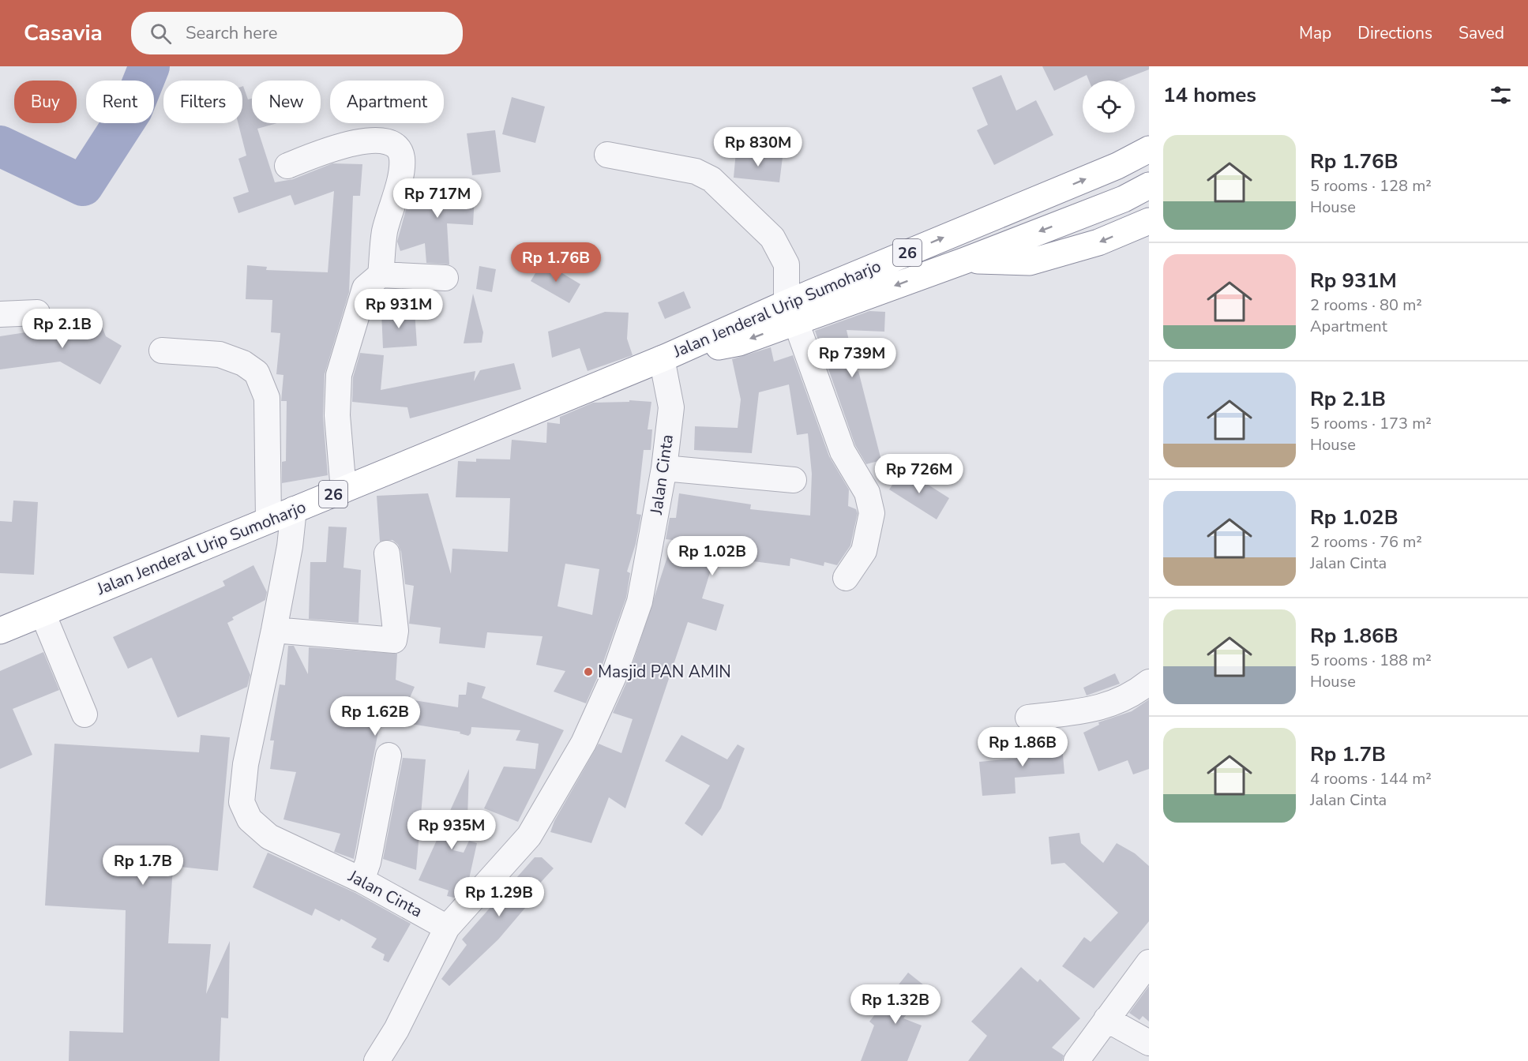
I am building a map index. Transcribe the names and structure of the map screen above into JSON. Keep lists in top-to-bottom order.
{
  "streets": {
    "highway": ["26", "Jalan Jenderal Urip Sumoharjo"],
    "street": ["Jalan Cinta"]
  },
  "crossings": [
    ["Jalan Jenderal Urip Sumoharjo", "Jalan Cinta"]
  ],
  "places": ["Masjid PAN AMIN"],
  "page": {
    "header": "Casavia",
    "search": "Search here",
    "nav": ["Map", "Directions", "Saved"],
    "heading": "14 homes",
    "chip": [
      "Buy",
      "Rent",
      "Filters",
      "New",
      "Apartment"
    ],
    "list": [
      {
        "name": "Rp 1.76B",
        "note": "5 rooms · 128 m² · House"
      },
      {
        "name": "Rp 931M",
        "note": "2 rooms · 80 m² · Apartment"
      },
      {
        "name": "Rp 2.1B",
        "note": "5 rooms · 173 m² · House"
      },
      {
        "name": "Rp 1.02B",
        "note": "2 rooms · 76 m² · Jalan Cinta"
      },
      {
        "name": "Rp 1.86B",
        "note": "5 rooms · 188 m² · House"
      },
      {
        "name": "Rp 1.7B",
        "note": "4 rooms · 144 m² · Jalan Cinta"
      }
    ],
    "price": [
      "Rp 830M",
      "Rp 717M",
      "Rp 1.76B",
      "Rp 931M",
      "Rp 2.1B",
      "Rp 739M",
      "Rp 726M",
      "Rp 1.02B",
      "Rp 1.62B",
      "Rp 1.86B",
      "Rp 935M",
      "Rp 1.7B",
      "Rp 1.29B",
      "Rp 1.32B"
    ]
  }
}
